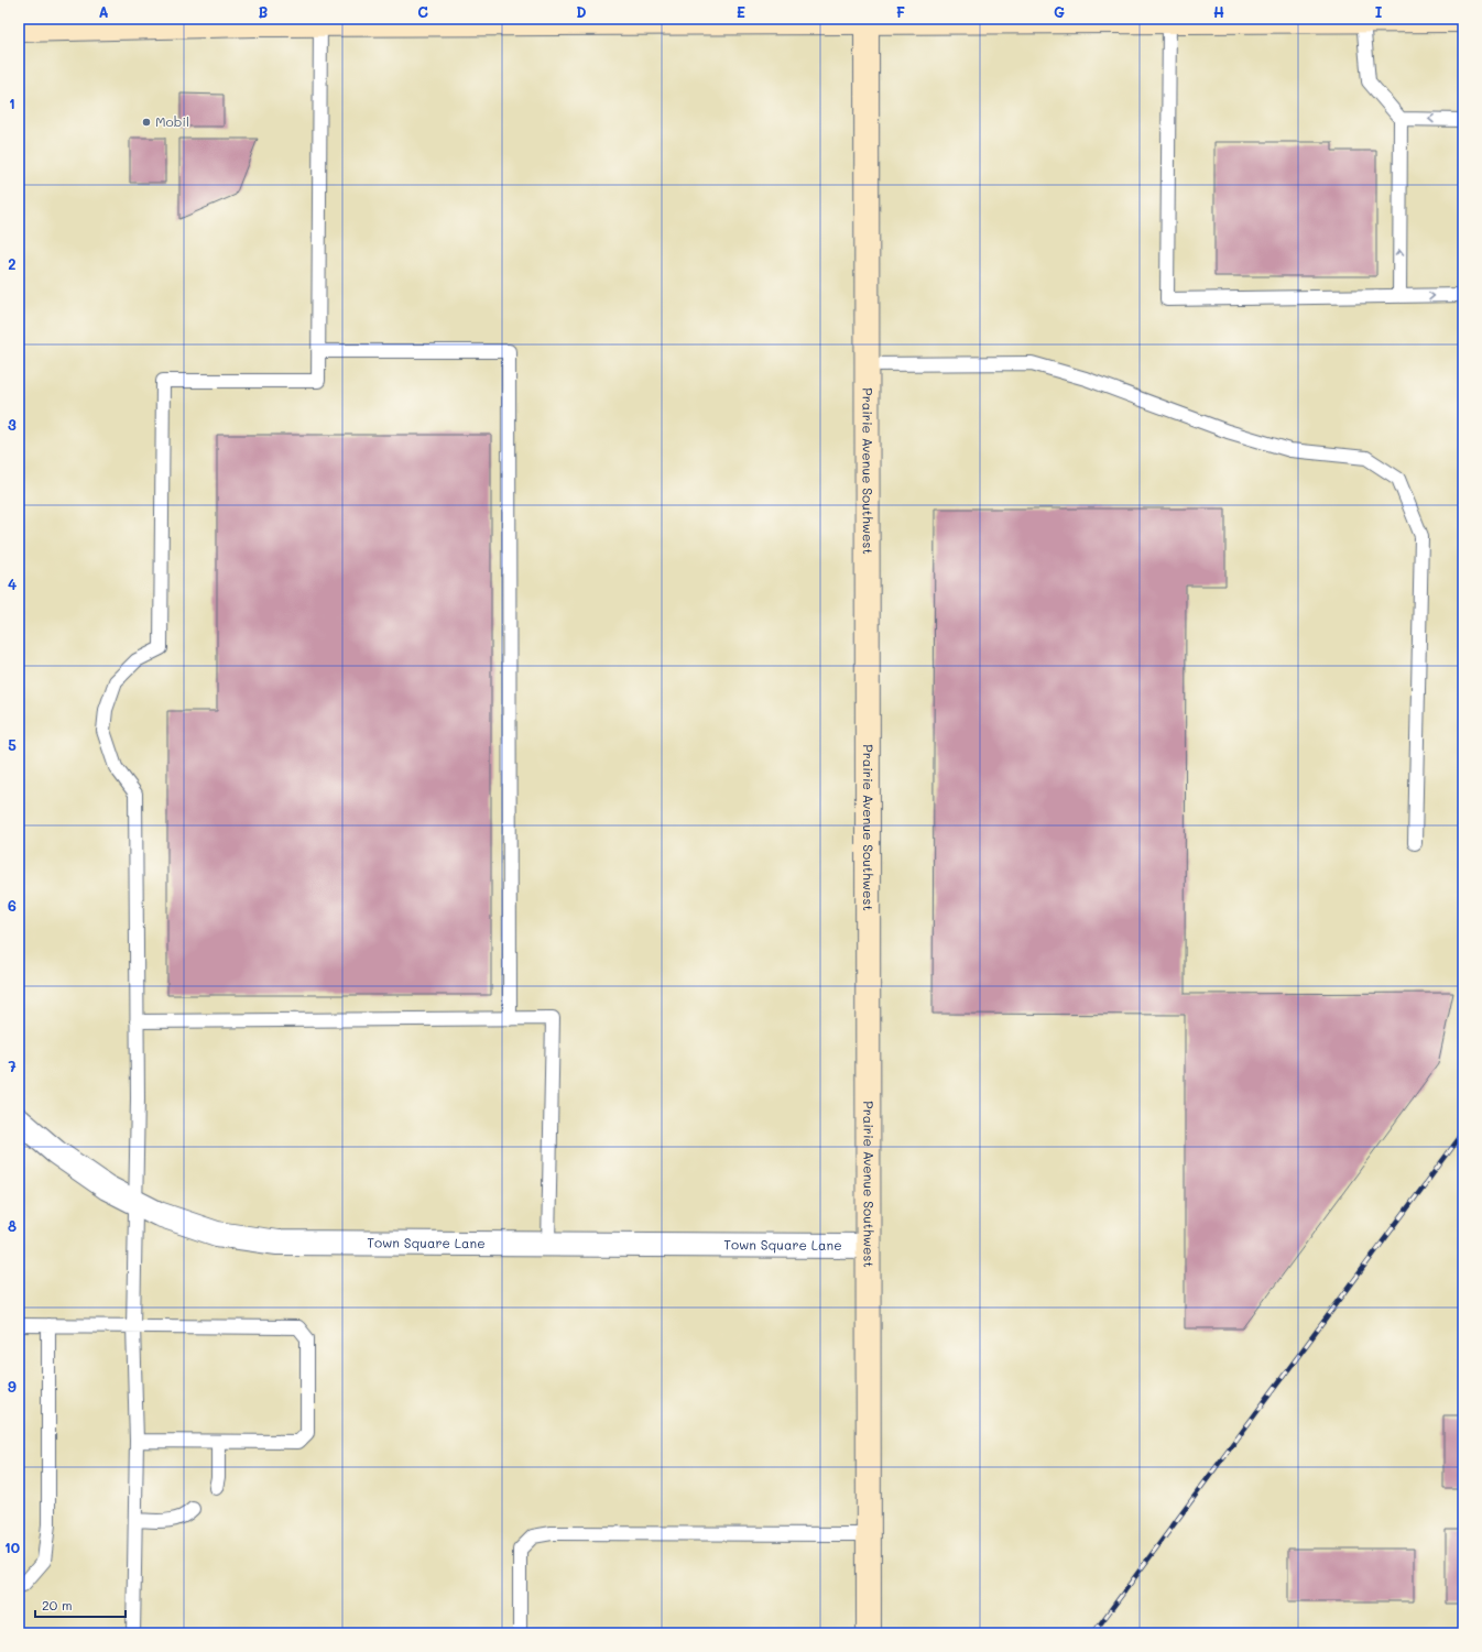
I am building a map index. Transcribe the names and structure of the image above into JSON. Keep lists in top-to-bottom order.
{
  "streets": {
    "street": ["Prairie Avenue Southwest", "Town Square Lane"]
  },
  "crossings": [
    ["Prairie Avenue Southwest", "Town Square Lane"]
  ],
  "places": ["Mobil"],
  "scale_bar": "20 m",
  "grid": {
    "columns": [
      "A",
      "B",
      "C",
      "D",
      "E",
      "F",
      "G",
      "H",
      "I"
    ],
    "rows": [
      "1",
      "2",
      "3",
      "4",
      "5",
      "6",
      "7",
      "8",
      "9",
      "10"
    ]
  }
}
